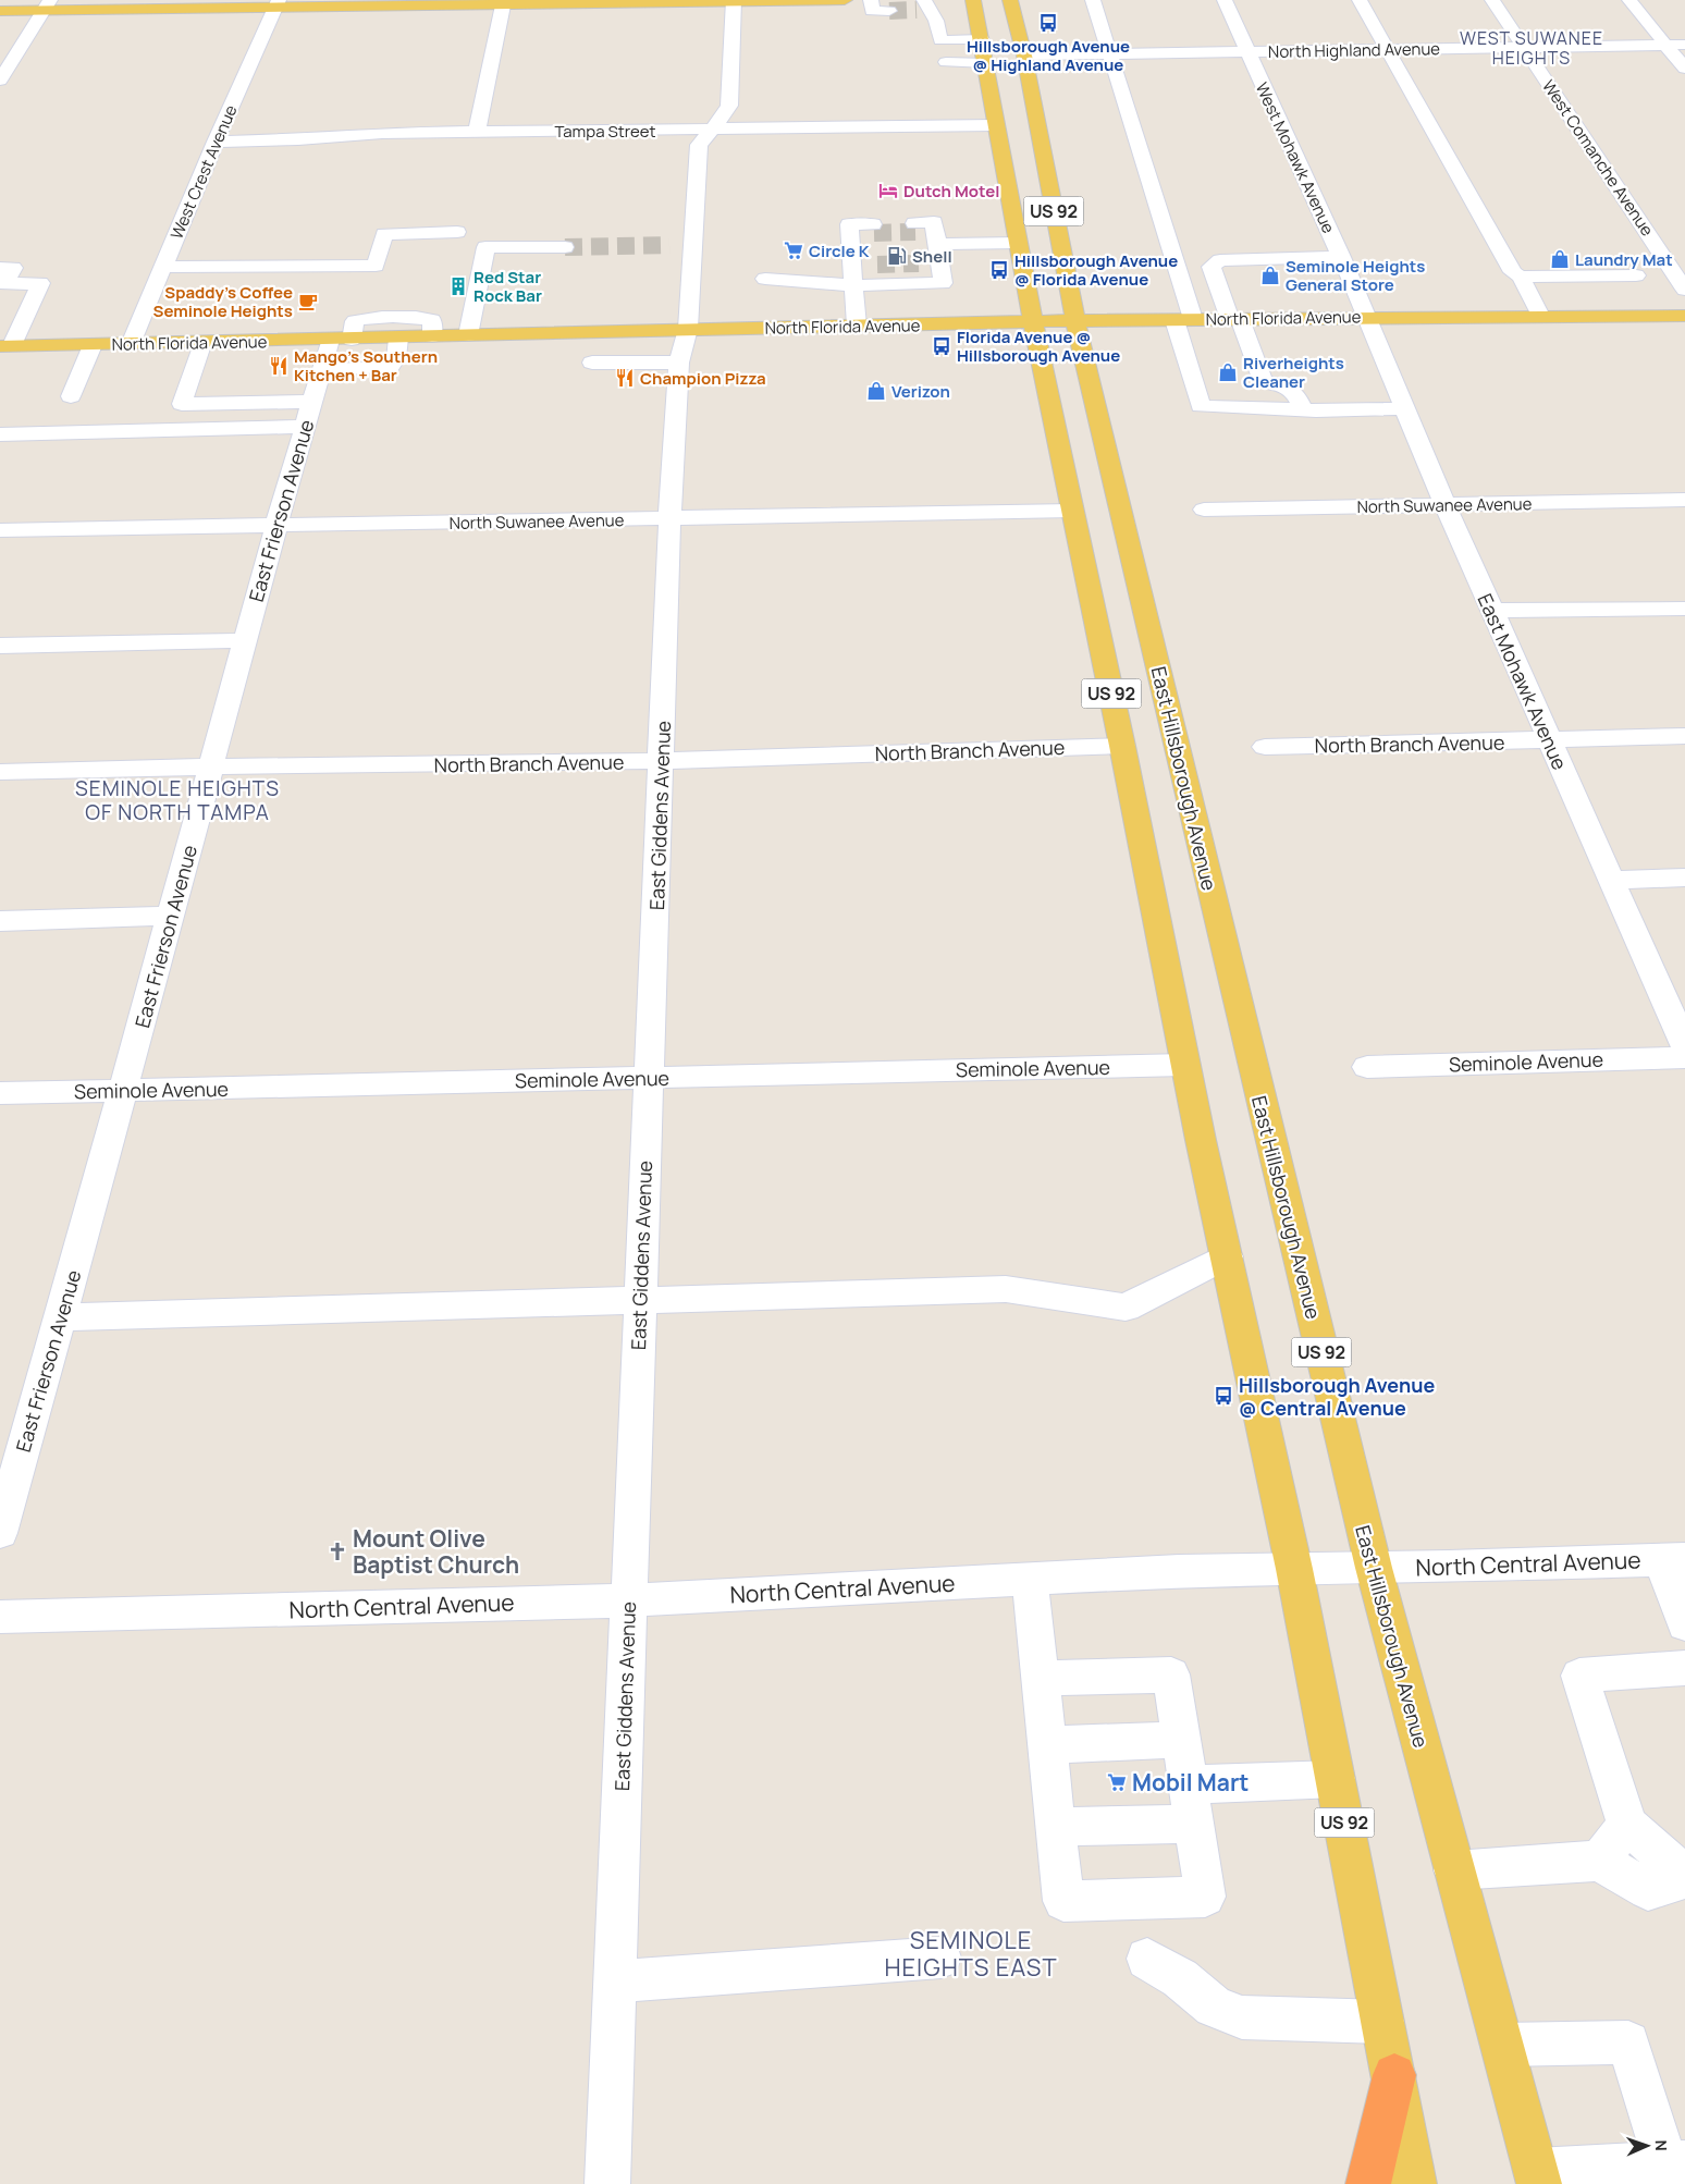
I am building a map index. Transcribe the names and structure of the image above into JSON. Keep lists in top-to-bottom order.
{
  "streets": {
    "main road": ["US 92", "North Florida Avenue", "East Hillsborough Avenue"],
    "street": [
      "North Highland Avenue",
      "Tampa Street",
      "West Mohawk Avenue",
      "West Comanche Avenue",
      "West Crest Avenue",
      "North Suwanee Avenue",
      "East Frierson Avenue",
      "East Mohawk Avenue",
      "North Branch Avenue",
      "East Giddens Avenue",
      "Seminole Avenue",
      "North Central Avenue"
    ]
  },
  "crossings": [
    ["North Highland Avenue", "West Mohawk Avenue"],
    ["North Highland Avenue", "West Comanche Avenue"],
    ["North Highland Avenue", "US 92"],
    ["Tampa Street", "West Crest Avenue"],
    ["Tampa Street", "US 92"],
    ["Tampa Street", "East Giddens Avenue"],
    ["West Mohawk Avenue", "North Florida Avenue"],
    ["West Mohawk Avenue", "East Mohawk Avenue"],
    ["West Crest Avenue", "North Florida Avenue"],
    ["US 92", "North Florida Avenue"],
    ["US 92", "North Suwanee Avenue"],
    ["US 92", "North Branch Avenue"],
    ["US 92", "East Hillsborough Avenue"],
    ["US 92", "Seminole Avenue"],
    ["US 92", "North Central Avenue"],
    ["North Florida Avenue", "East Frierson Avenue"],
    ["North Florida Avenue", "East Mohawk Avenue"],
    ["North Florida Avenue", "East Hillsborough Avenue"],
    ["North Florida Avenue", "East Giddens Avenue"],
    ["North Suwanee Avenue", "East Frierson Avenue"],
    ["North Suwanee Avenue", "East Mohawk Avenue"],
    ["North Suwanee Avenue", "East Giddens Avenue"],
    ["East Frierson Avenue", "North Branch Avenue"],
    ["East Frierson Avenue", "Seminole Avenue"],
    ["East Mohawk Avenue", "North Branch Avenue"],
    ["North Branch Avenue", "East Giddens Avenue"],
    ["East Hillsborough Avenue", "North Central Avenue"],
    ["East Giddens Avenue", "Seminole Avenue"],
    ["East Giddens Avenue", "North Central Avenue"]
  ],
  "districts": ["WEST SUWANEE HEIGHTS", "SEMINOLE HEIGHTS OF NORTH TAMPA", "SEMINOLE HEIGHTS EAST"],
  "places": {
    "bus stop": [
      "Hillsborough Avenue @ Highland Avenue",
      "Hillsborough Avenue @ Florida Avenue",
      "Florida Avenue @ Hillsborough Avenue",
      "Hillsborough Avenue @ Central Avenue"
    ],
    "hotel": ["Dutch Motel"],
    "supermarket": ["Circle K", "Mobil Mart"],
    "fuel station": ["Shell"],
    "shop": [
      "Laundry Mat",
      "Seminole Heights General Store",
      "Riverheights Cleaner",
      "Verizon"
    ],
    "building": ["Red Star Rock Bar"],
    "cafe": ["Spaddy's Coffee Seminole Heights"],
    "restaurant": ["Mango's Southern Kitchen + Bar", "Champion Pizza"],
    "church": ["Mount Olive Baptist Church"]
  },
  "north": "right"
}
